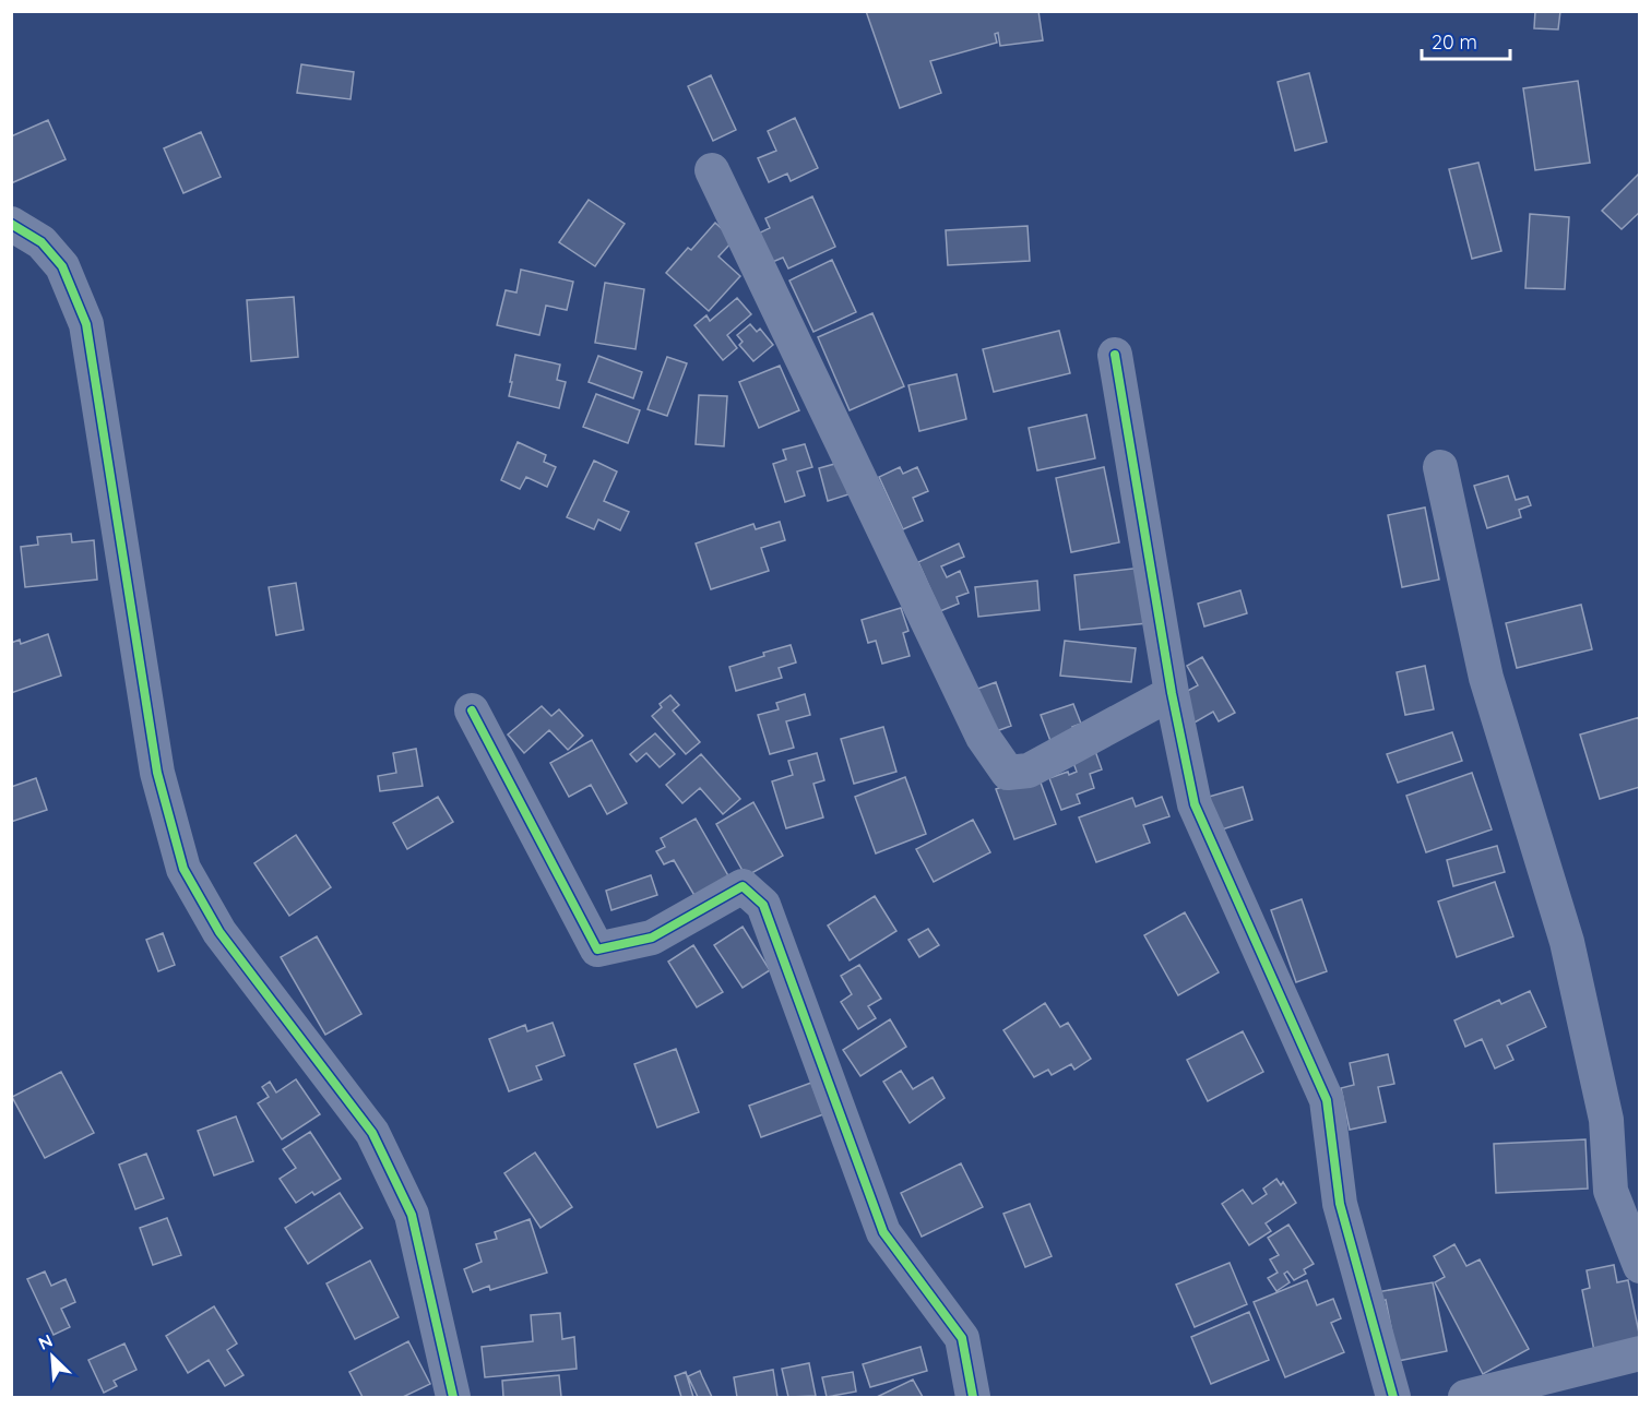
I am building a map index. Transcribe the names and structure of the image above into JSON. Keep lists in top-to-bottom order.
{
  "scale_bar": "20 m",
  "north": "top left"
}
